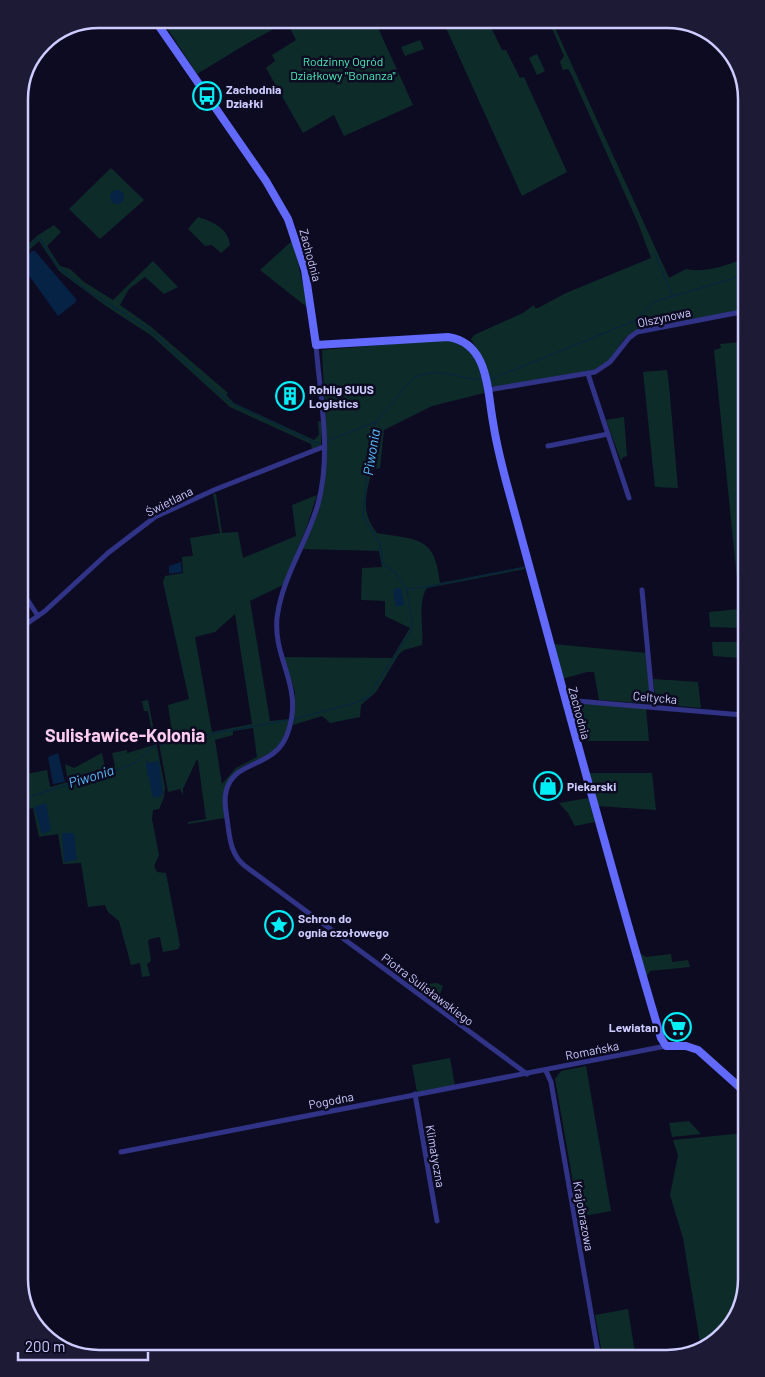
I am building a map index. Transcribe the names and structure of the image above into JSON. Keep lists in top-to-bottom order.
{
  "streets": {
    "street": [
      "Zachodnia",
      "Olszynowa",
      "Świetlana",
      "Celtycka",
      "Piotra Sulisławskiego",
      "Romańska",
      "Pogodna",
      "Klimatyczna",
      "Krajobrazowa"
    ]
  },
  "crossings": [
    ["Zachodnia", "Olszynowa"],
    ["Zachodnia", "Celtycka"],
    ["Zachodnia", "Piotra Sulisławskiego"],
    ["Zachodnia", "Romańska"],
    ["Świetlana", "Piotra Sulisławskiego"],
    ["Piotra Sulisławskiego", "Pogodna"],
    ["Romańska", "Pogodna"],
    ["Romańska", "Krajobrazowa"],
    ["Pogodna", "Klimatyczna"],
    ["Pogodna", "Krajobrazowa"]
  ],
  "districts": ["Sulisławice-Kolonia"],
  "water": ["Piwonia"],
  "parks": ["Rodzinny Ogród Działkowy \"Bonanza\""],
  "places": {
    "bus stop": ["Zachodnia Działki"],
    "building": ["Rohlig SUUS Logistics"],
    "shop": ["Piekarski"],
    "place": ["Schron do ognia czołowego"],
    "supermarket": ["Lewiatan"]
  },
  "scale_bar": "200 m"
}
